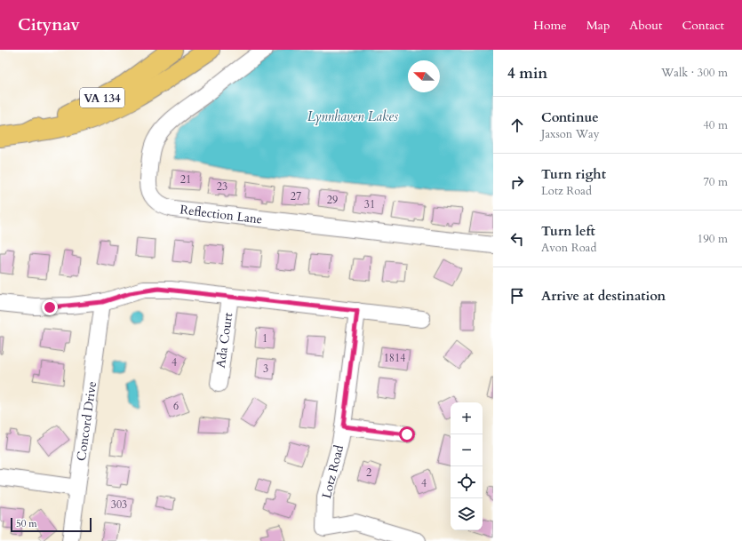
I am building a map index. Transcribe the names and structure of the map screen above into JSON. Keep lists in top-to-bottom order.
{
  "streets": {
    "highway": ["VA 134"],
    "street": [
      "Reflection Lane",
      "Ada Court",
      "Concord Drive",
      "Lotz Road"
    ]
  },
  "water": ["Lynnhaven Lakes"],
  "house_numbers": [
    "21",
    "23",
    "27",
    "29",
    "31",
    "1",
    "1814",
    "4",
    "3",
    "6",
    "2",
    "4",
    "303"
  ],
  "scale_bar": "50 m",
  "north": "left",
  "page": {
    "header": "Citynav",
    "nav": [
      "Home",
      "Map",
      "About",
      "Contact"
    ],
    "heading": ["4 min", "Walk · 300 m"],
    "list": [
      ["Continue", "Jaxson Way", "40 m"],
      ["Turn right", "Lotz Road", "70 m"],
      ["Turn left", "Avon Road", "190 m"],
      "Arrive at destination"
    ],
    "map_buttons": ["+", "−"],
    "scale": "50 m"
  }
}
